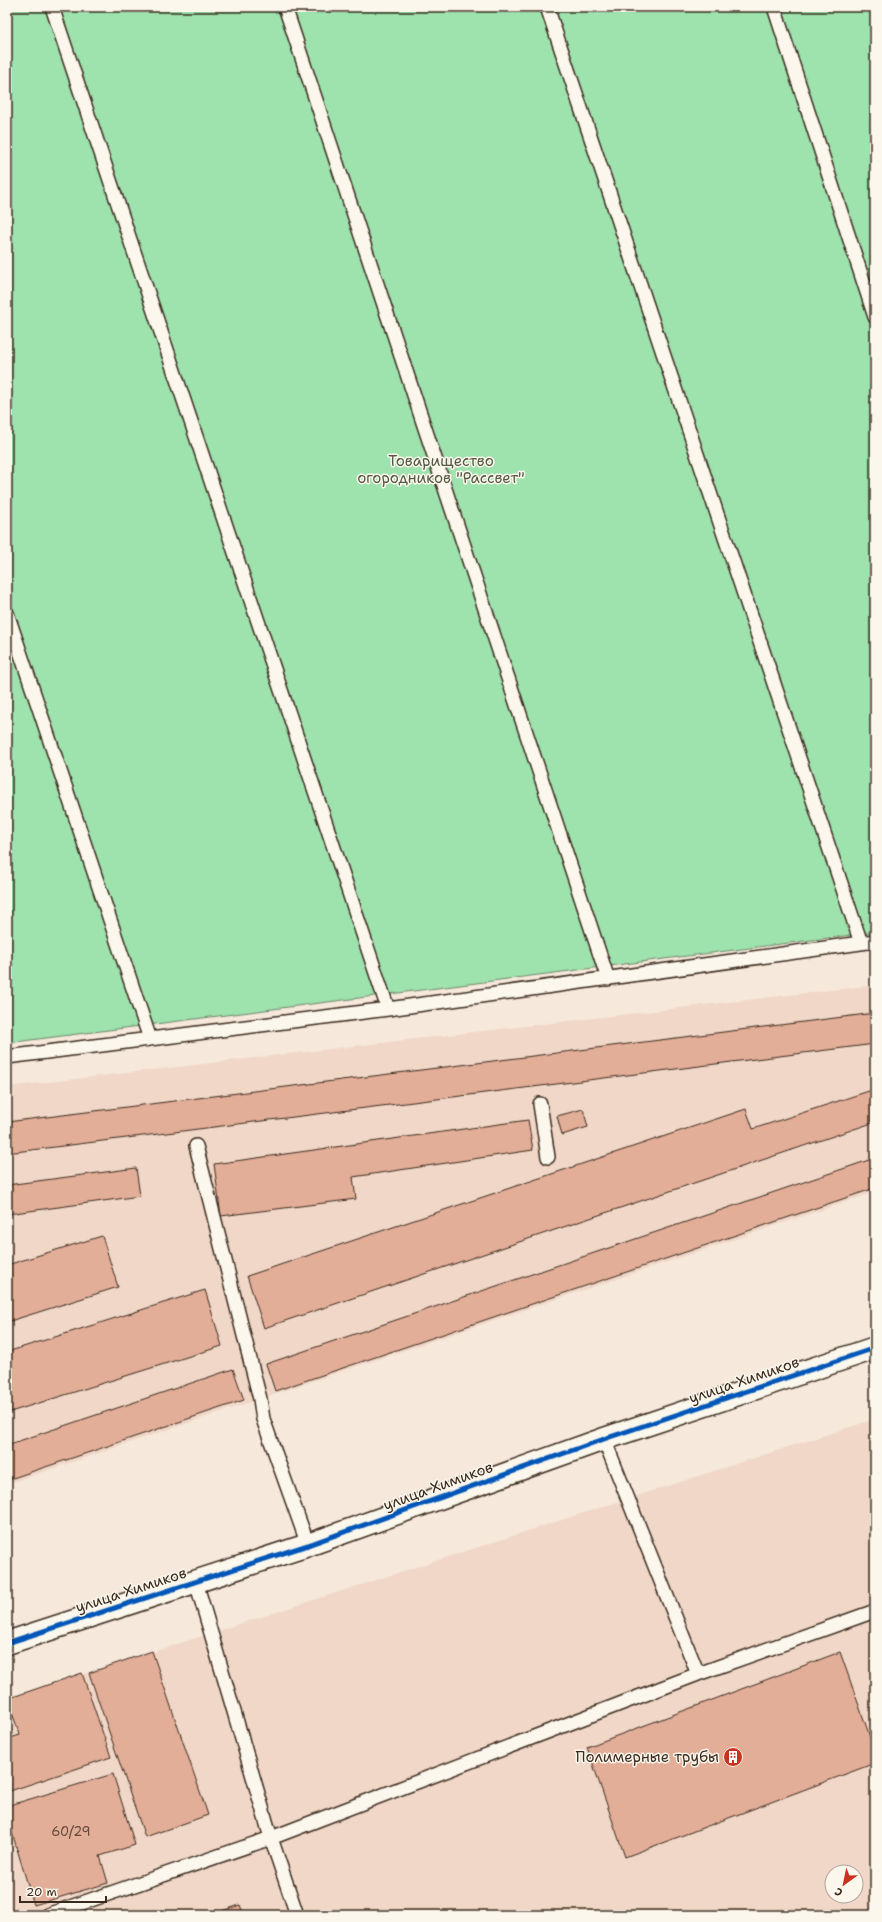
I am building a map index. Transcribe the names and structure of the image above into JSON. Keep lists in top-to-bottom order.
{
  "streets": {
    "street": ["улица Химиков"]
  },
  "parks": ["Товарищество огородников \"Рассвет\""],
  "places": {
    "building": ["Полимерные трубы"]
  },
  "house_numbers": ["60/29"],
  "scale_bar": "20 m",
  "north": "bottom left"
}
